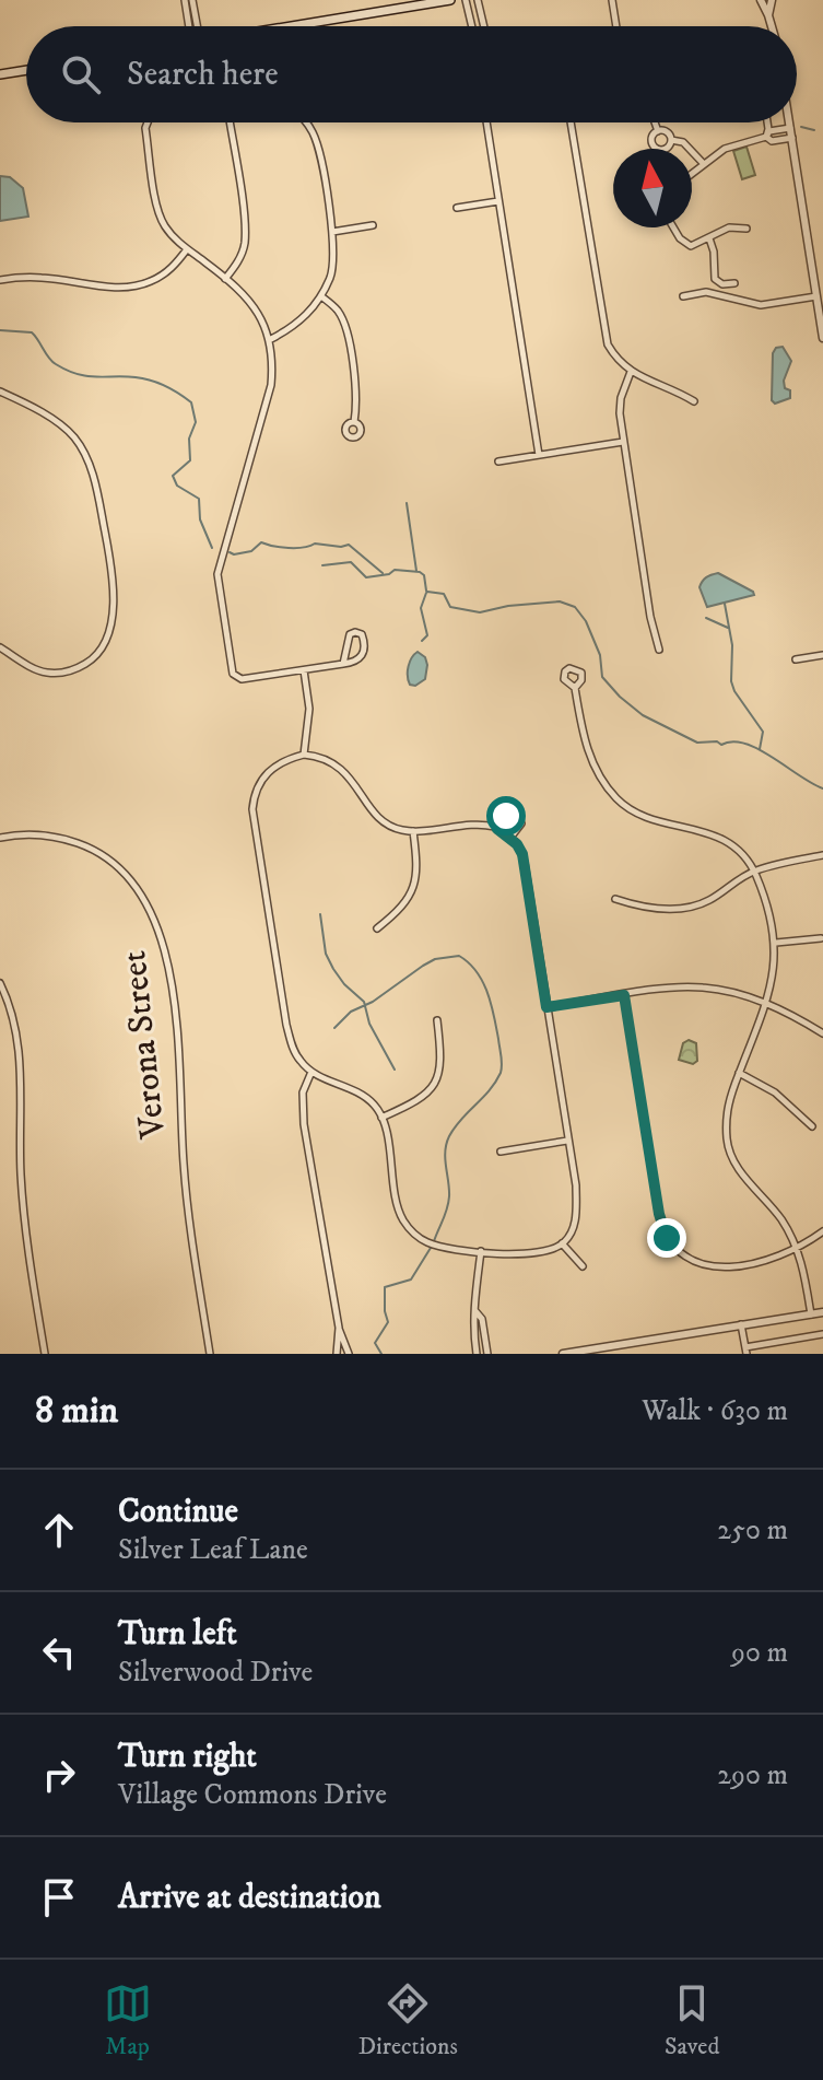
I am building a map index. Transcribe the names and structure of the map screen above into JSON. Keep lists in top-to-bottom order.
{
  "streets": {
    "street": ["Verona Street"]
  },
  "north": "top",
  "page": {
    "search": "Search here",
    "heading": ["8 min", "Walk · 630 m"],
    "list": [
      ["Continue", "Silver Leaf Lane", "250 m"],
      ["Turn left", "Silverwood Drive", "90 m"],
      ["Turn right", "Village Commons Drive", "290 m"],
      "Arrive at destination"
    ],
    "nav": ["Map", "Directions", "Saved"]
  }
}
